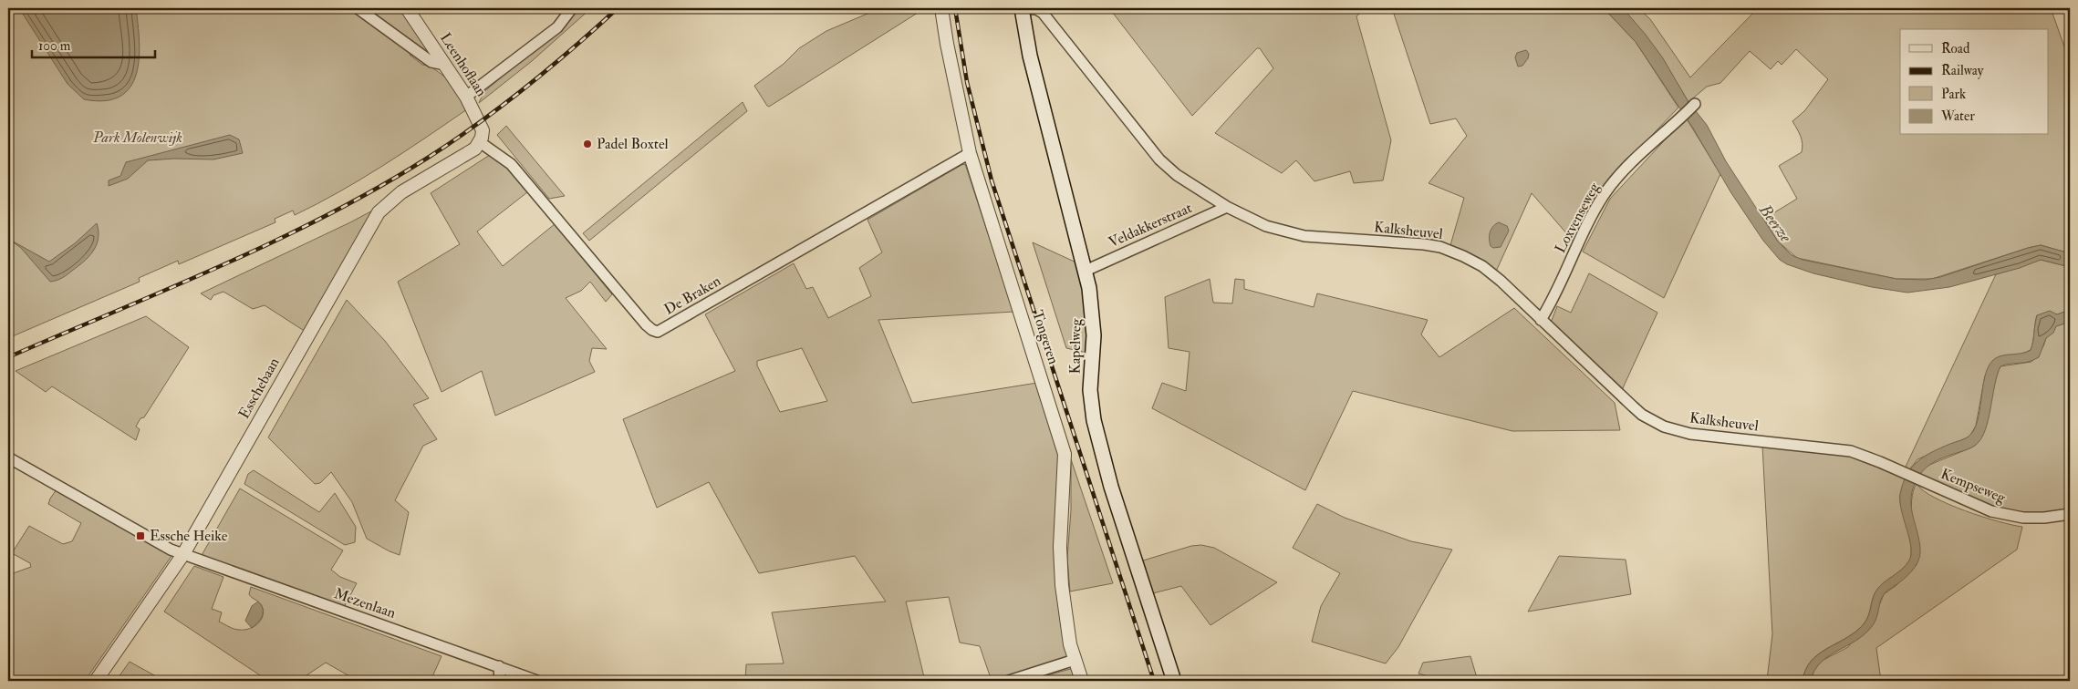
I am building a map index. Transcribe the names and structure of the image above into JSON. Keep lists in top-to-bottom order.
{
  "streets": {
    "main road": ["Kapelweg"],
    "street": [
      "Leenhoflaan",
      "Loxvenseweg",
      "Veldakkerstraat",
      "Kalksheuvel",
      "De Braken",
      "Tongeren",
      "Esschebaan",
      "Kempseweg",
      "Mezenlaan"
    ]
  },
  "crossings": [
    ["Leenhoflaan", "De Braken"],
    ["Leenhoflaan", "Esschebaan"],
    ["Loxvenseweg", "Kalksheuvel"],
    ["Veldakkerstraat", "Kalksheuvel"],
    ["Veldakkerstraat", "Kapelweg"],
    ["Kalksheuvel", "Kapelweg"],
    ["Kalksheuvel", "Kempseweg"],
    ["De Braken", "Tongeren"],
    ["De Braken", "Esschebaan"],
    ["Esschebaan", "Mezenlaan"]
  ],
  "water": ["Beerze"],
  "parks": ["Park Molenwijk"],
  "places": {
    "other": ["Padel Boxtel"],
    "transit": ["Essche Heike"]
  },
  "legend": [
    "Road",
    "Railway",
    "Park",
    "Water"
  ],
  "scale_bar": "100 m"
}
